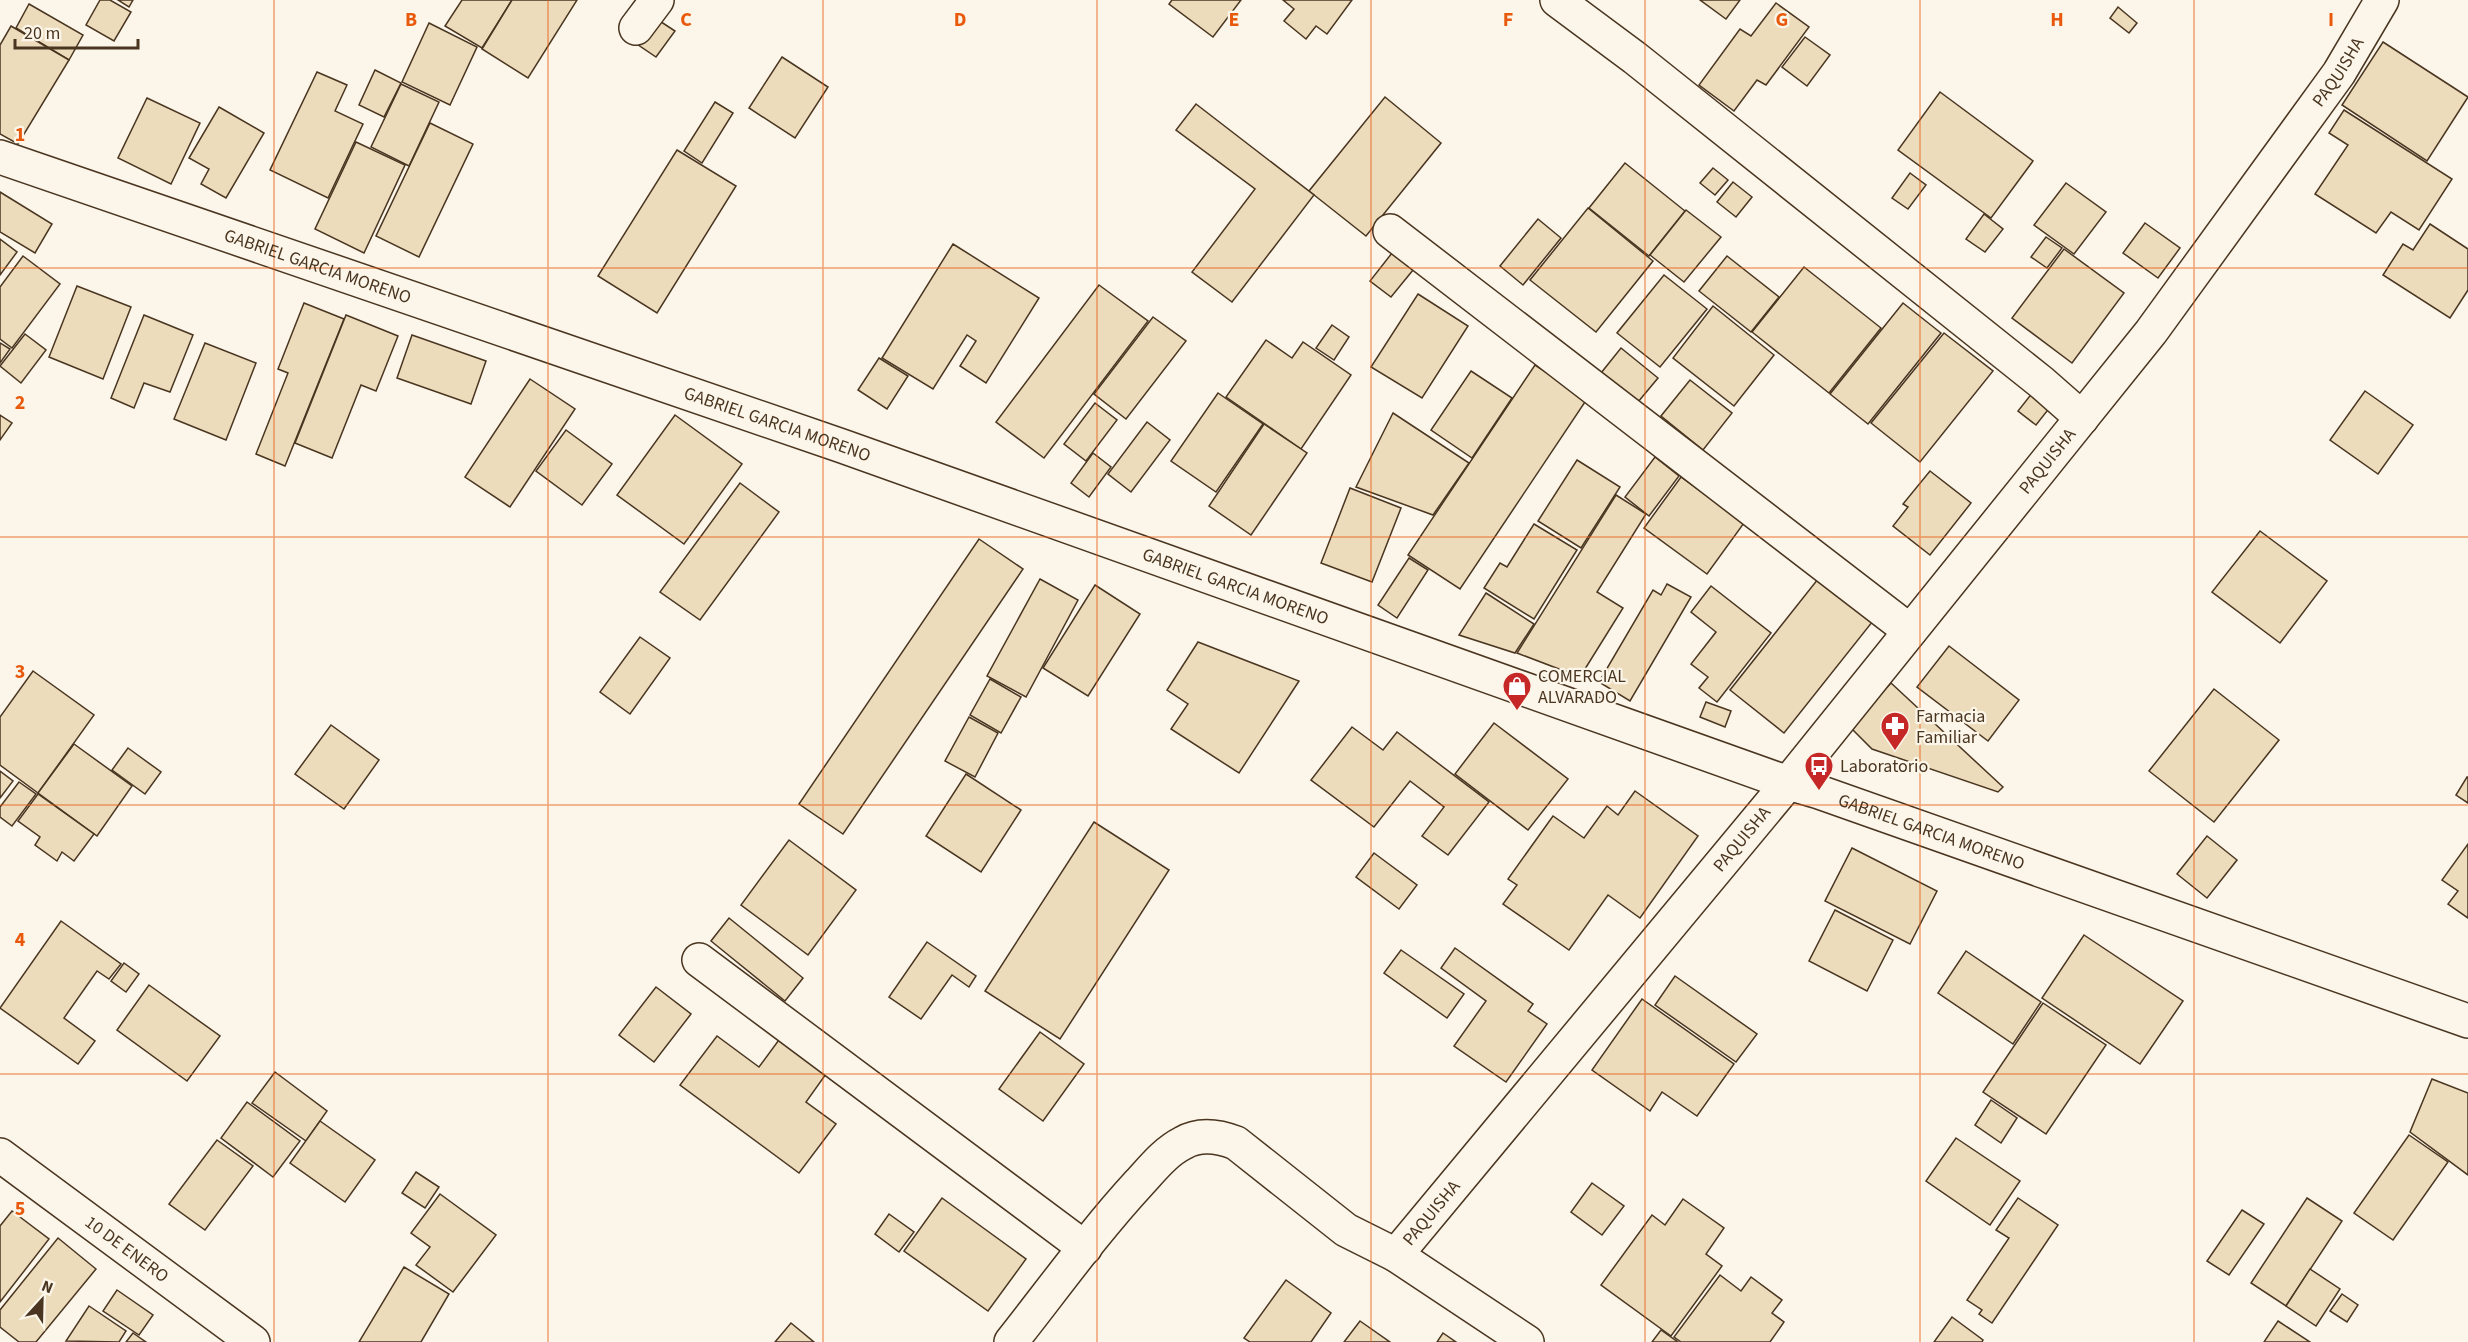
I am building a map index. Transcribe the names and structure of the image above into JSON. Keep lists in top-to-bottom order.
{
  "streets": {
    "street": ["PAQUISHA", "GABRIEL GARCIA MORENO", "10 DE ENERO"]
  },
  "crossings": [
    ["PAQUISHA", "GABRIEL GARCIA MORENO"]
  ],
  "places": {
    "shop": ["COMERCIAL ALVARADO"],
    "pharmacy": ["Farmacia Familiar"],
    "bus stop": ["Laboratorio"]
  },
  "scale_bar": "20 m",
  "north": "top",
  "grid": {
    "columns": [
      "B",
      "C",
      "D",
      "E",
      "F",
      "G",
      "H",
      "I"
    ],
    "rows": [
      "1",
      "2",
      "3",
      "4",
      "5"
    ]
  }
}
